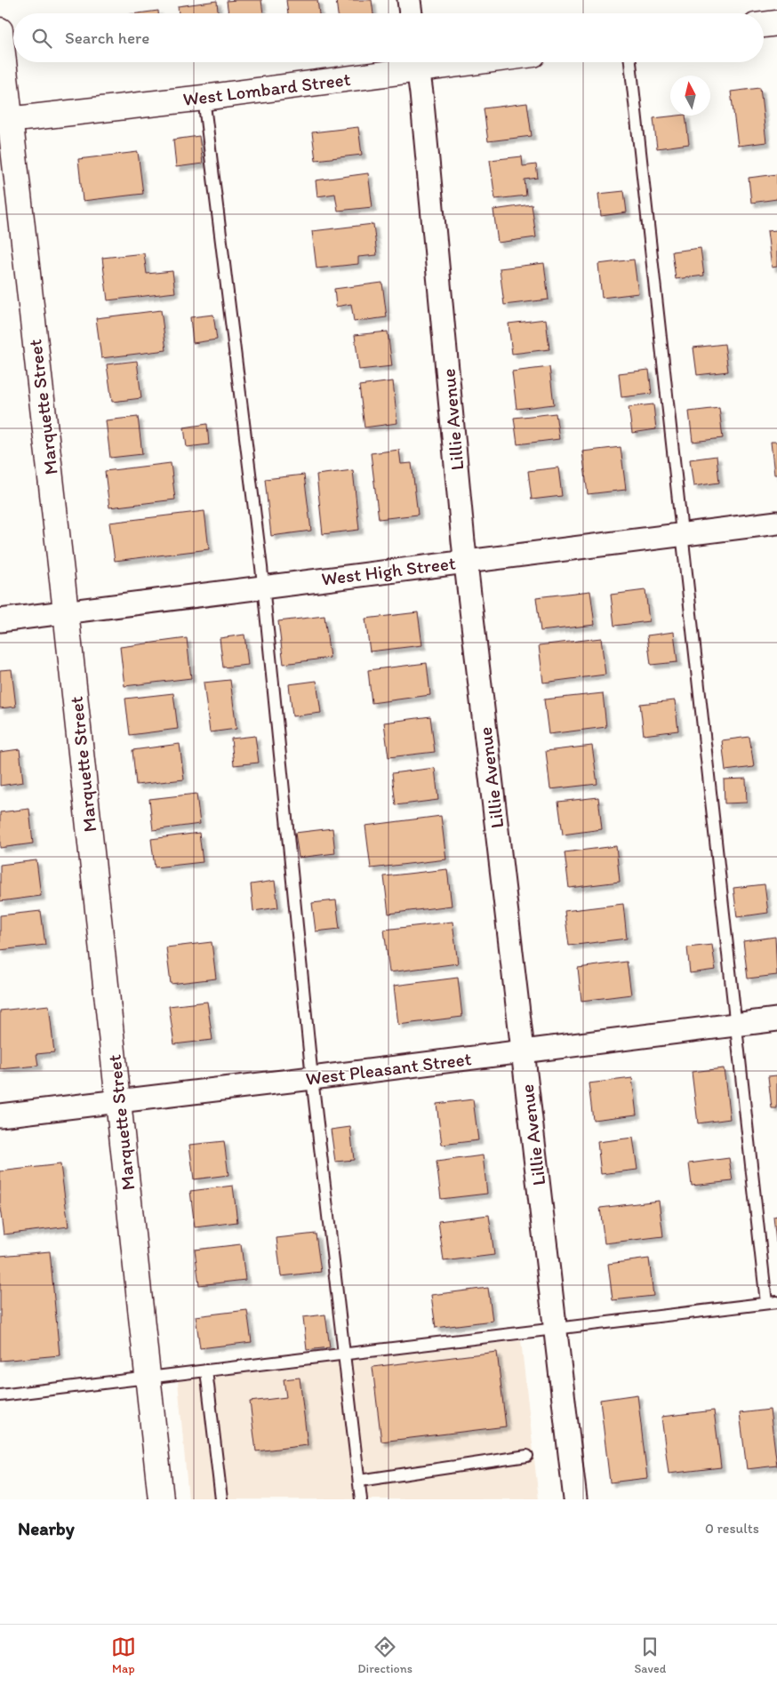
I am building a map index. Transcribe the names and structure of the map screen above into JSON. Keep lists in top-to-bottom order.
{
  "streets": {
    "street": [
      "West Lombard Street",
      "Marquette Street",
      "Lillie Avenue",
      "West High Street",
      "West Pleasant Street"
    ]
  },
  "crossings": [
    ["West Lombard Street", "Marquette Street"],
    ["West Lombard Street", "Lillie Avenue"],
    ["Marquette Street", "West High Street"],
    ["Marquette Street", "West Pleasant Street"],
    ["Lillie Avenue", "West High Street"],
    ["Lillie Avenue", "West Pleasant Street"]
  ],
  "north": "top",
  "page": {
    "search": "Search here",
    "heading": ["Nearby", "0 results"],
    "nav": ["Map", "Directions", "Saved"]
  }
}
